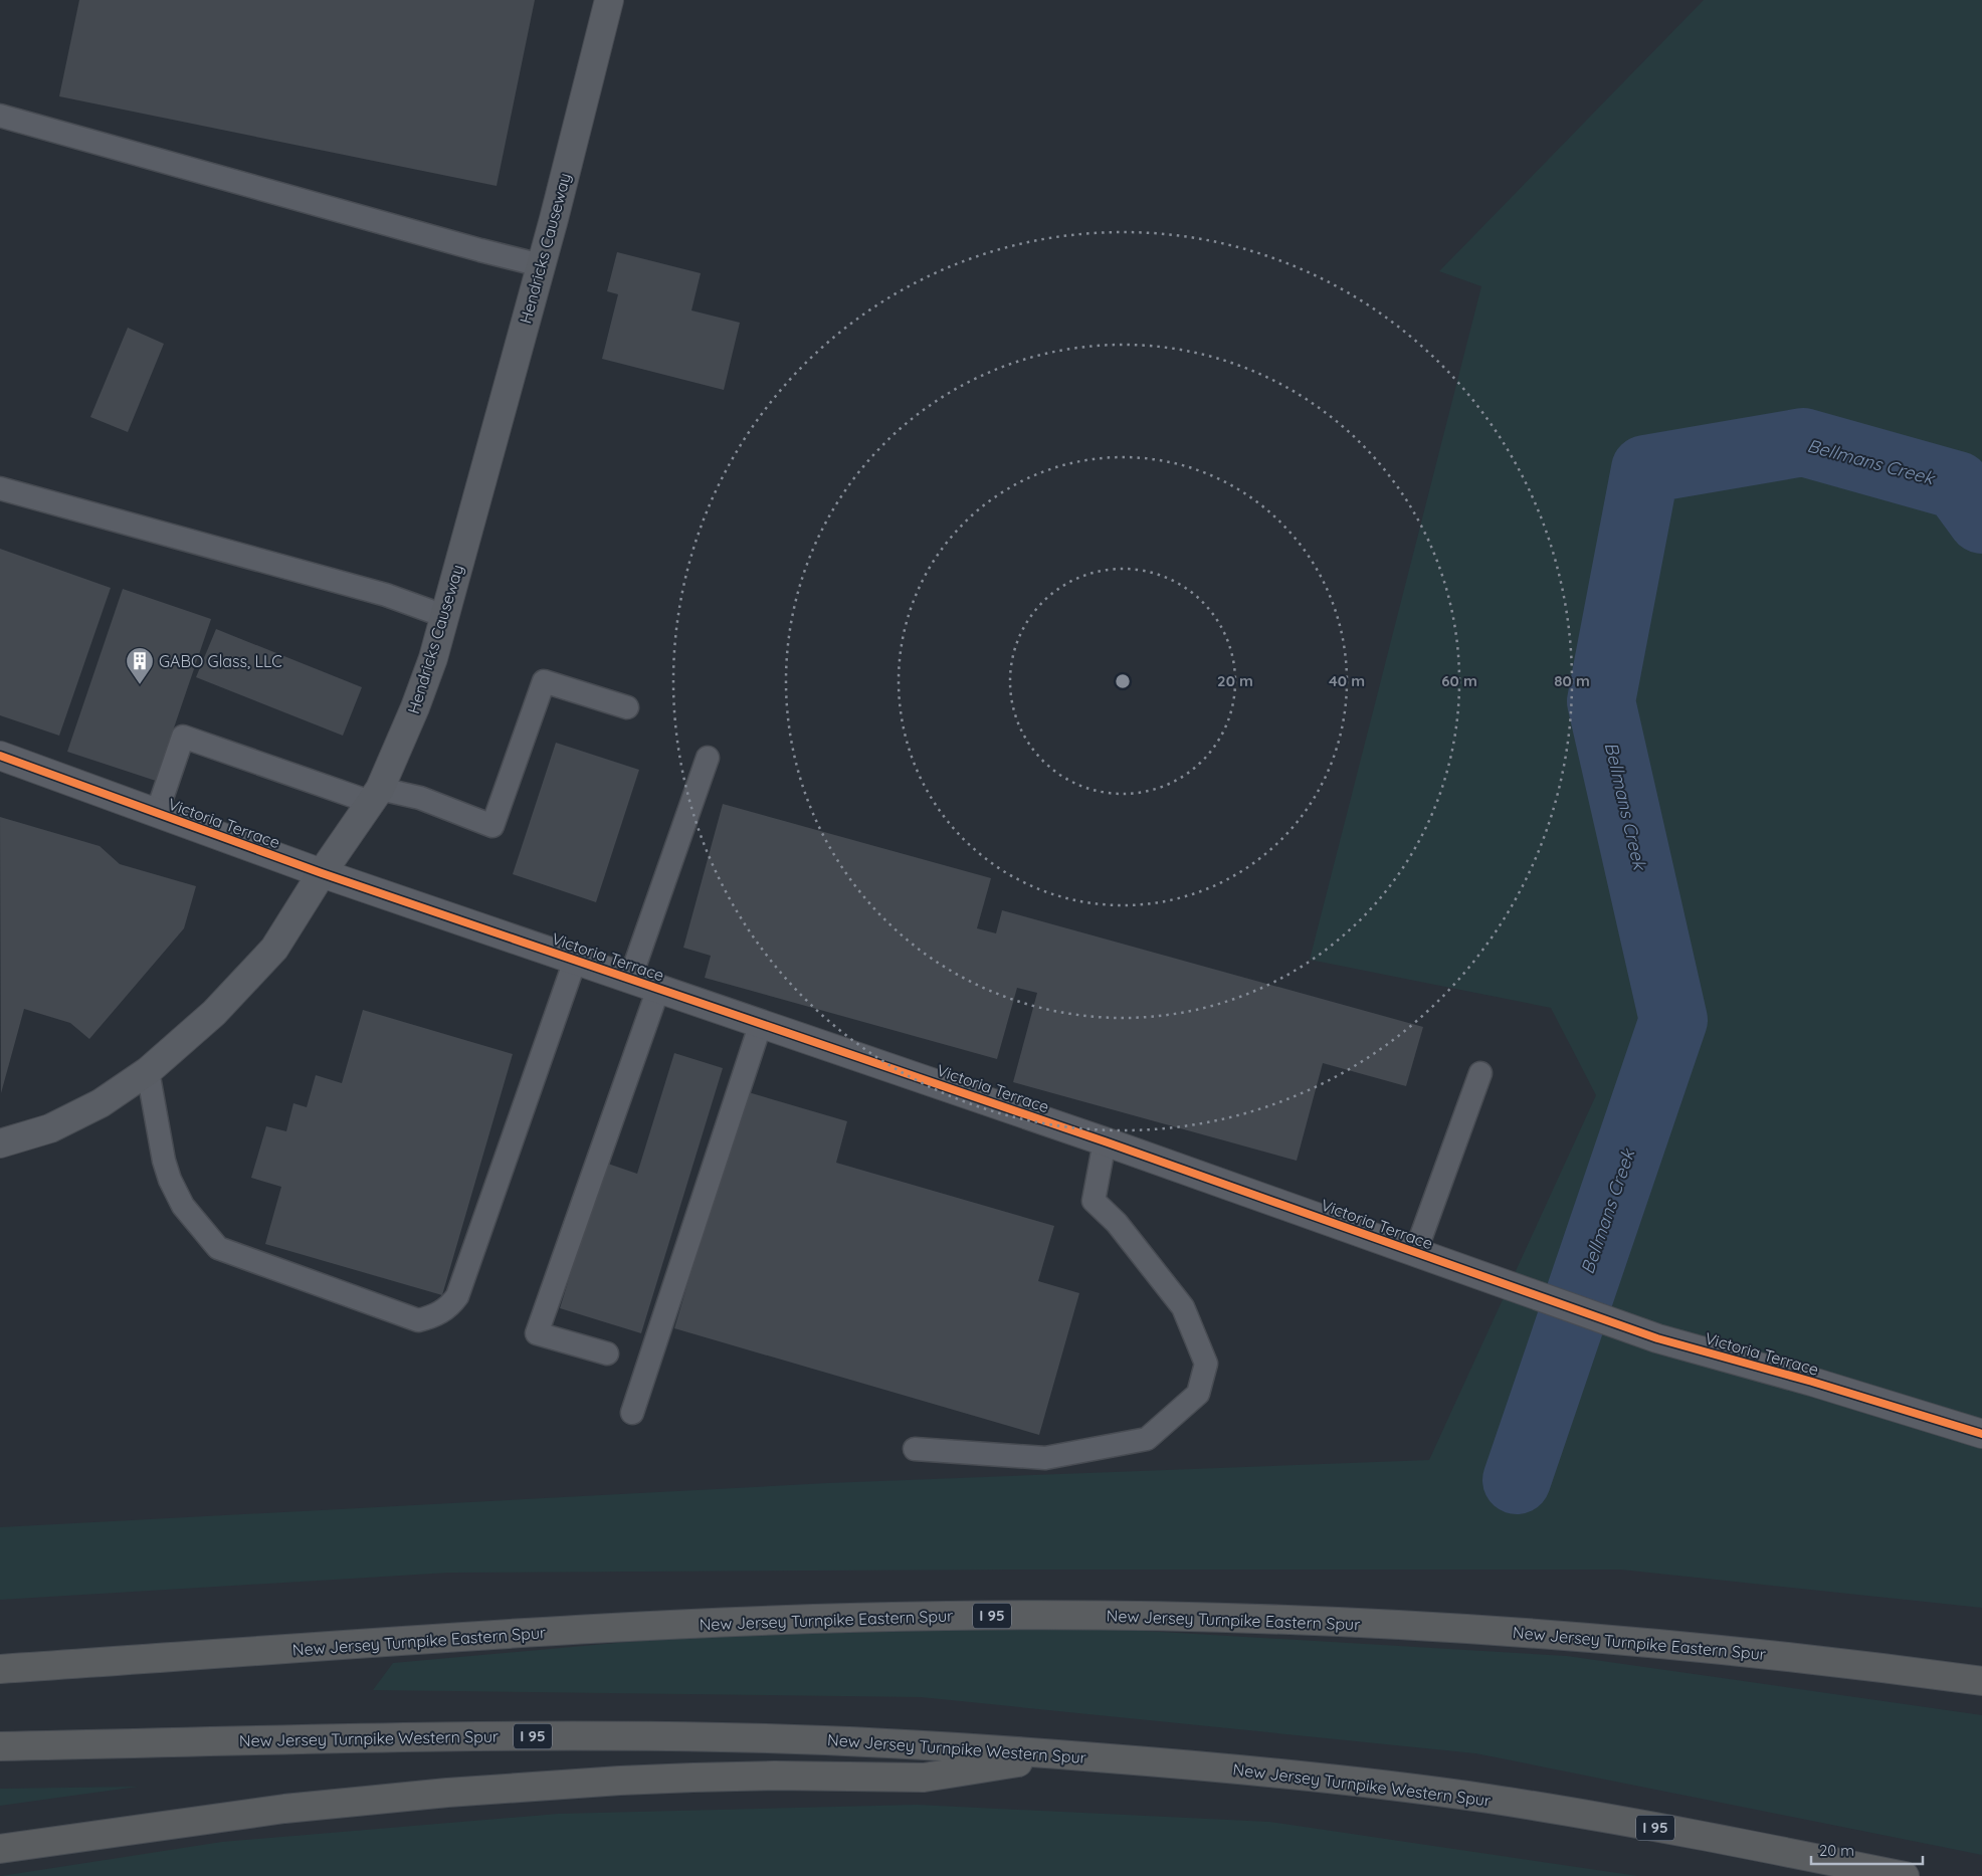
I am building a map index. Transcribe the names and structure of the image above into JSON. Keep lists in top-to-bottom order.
{
  "streets": {
    "highway": ["I 95", "New Jersey Turnpike Eastern Spur", "New Jersey Turnpike Western Spur"],
    "main road": ["Hendricks Causeway"],
    "street": ["Victoria Terrace"]
  },
  "crossings": [
    ["Hendricks Causeway", "Victoria Terrace"]
  ],
  "water": ["Bellmans Creek"],
  "places": {
    "building": ["GABO Glass, LLC"]
  },
  "scale_bar": "20 m",
  "rings": [
    "20 m",
    "40 m",
    "60 m",
    "80 m"
  ]
}
